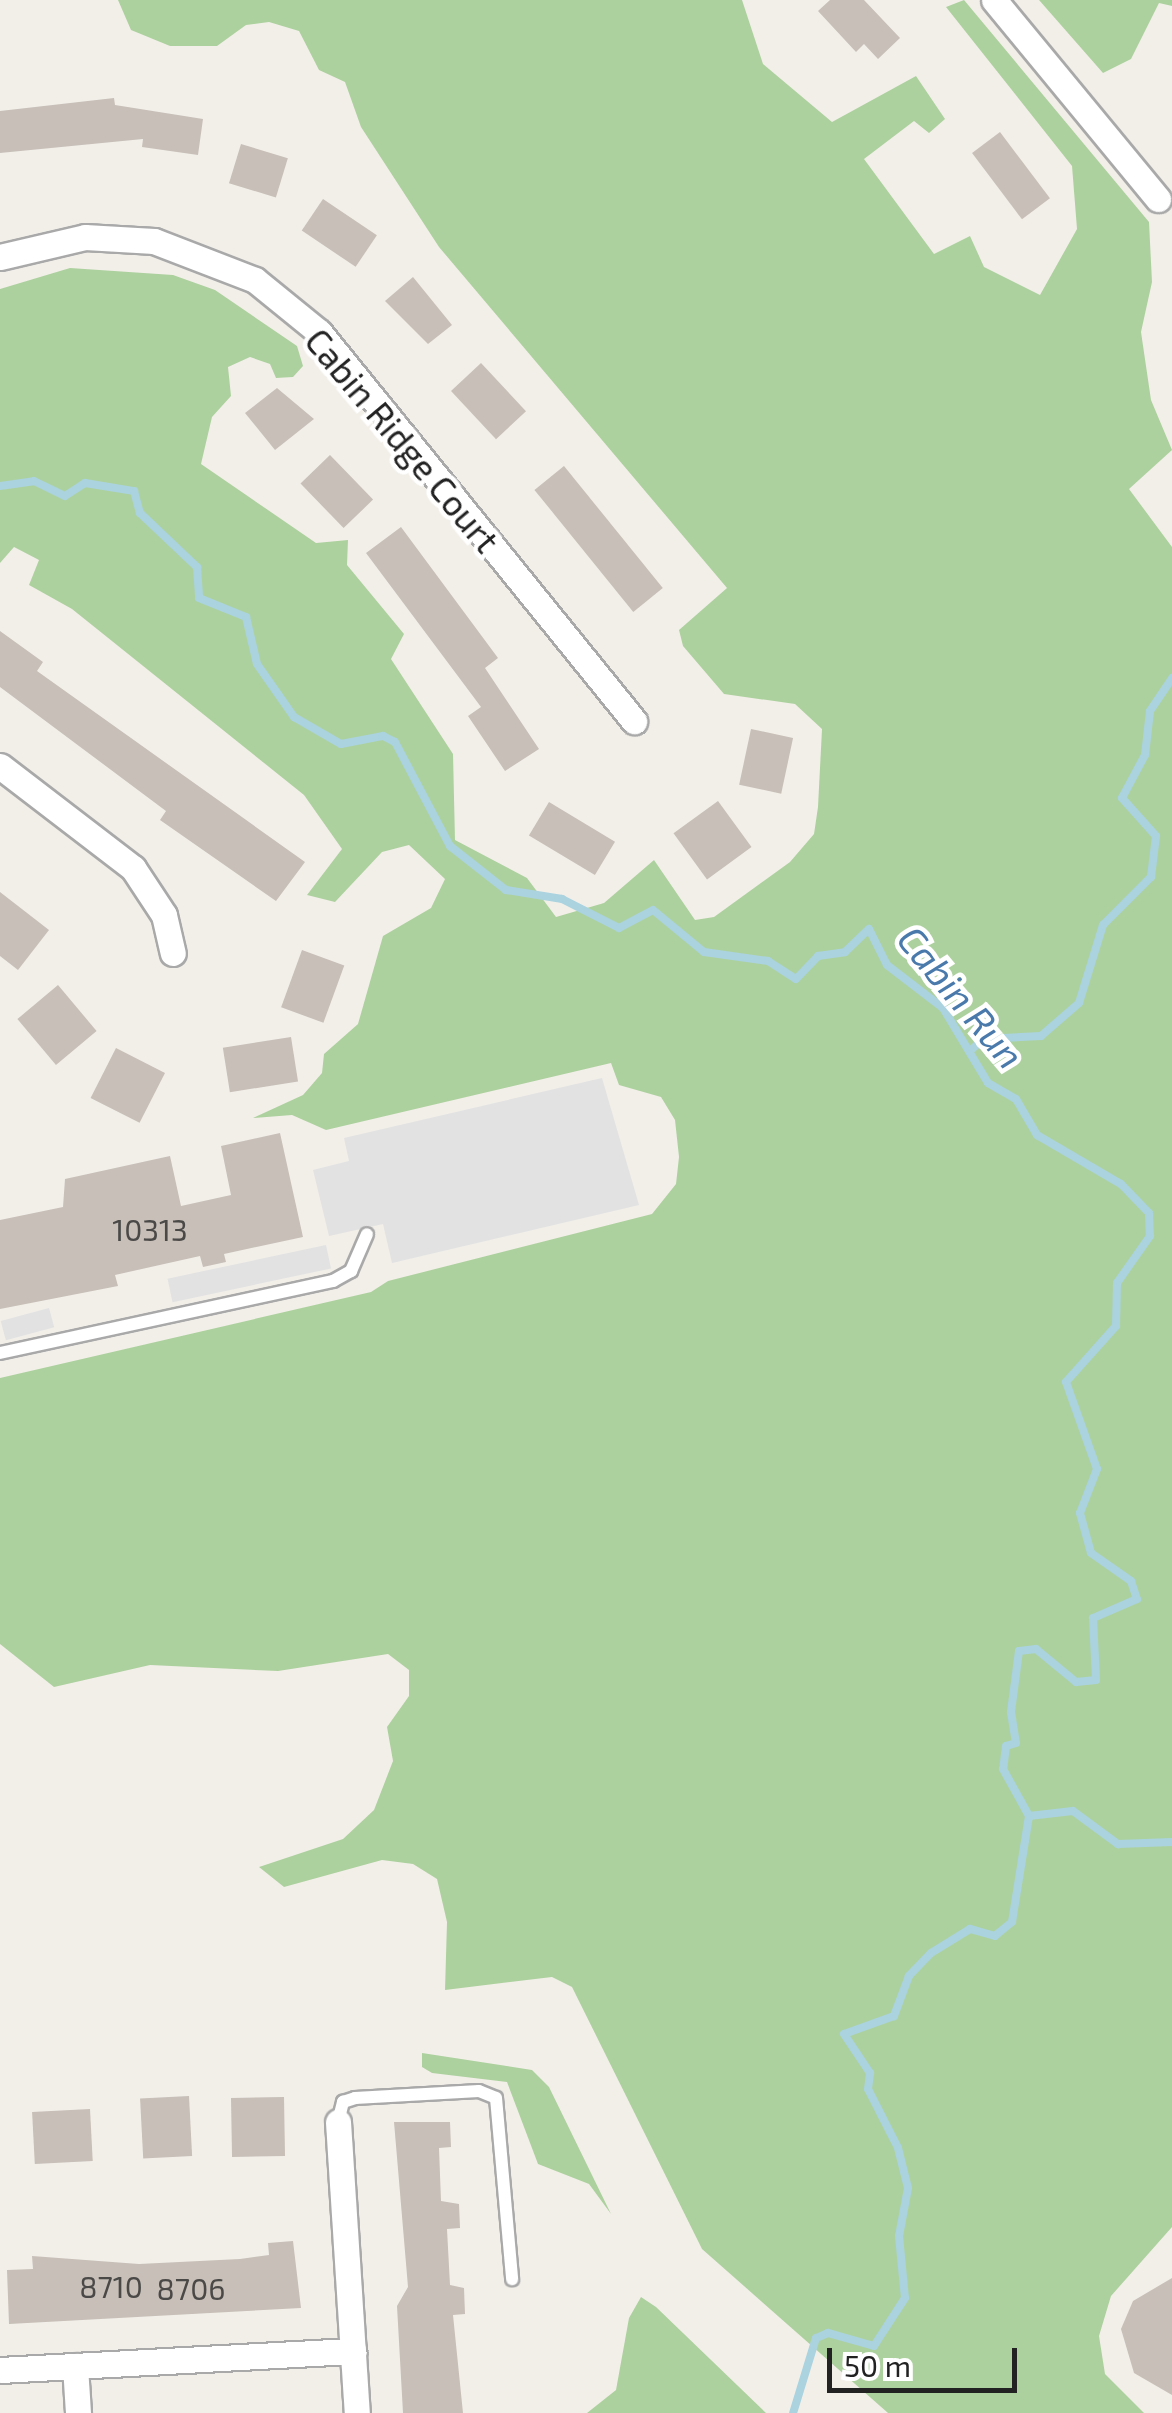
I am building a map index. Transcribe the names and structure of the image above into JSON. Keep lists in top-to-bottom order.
{
  "streets": {
    "street": ["Cabin Ridge Court"]
  },
  "water": ["Cabin Run"],
  "house_numbers": ["10313", "8710", "8706"],
  "scale_bar": "50 m"
}
